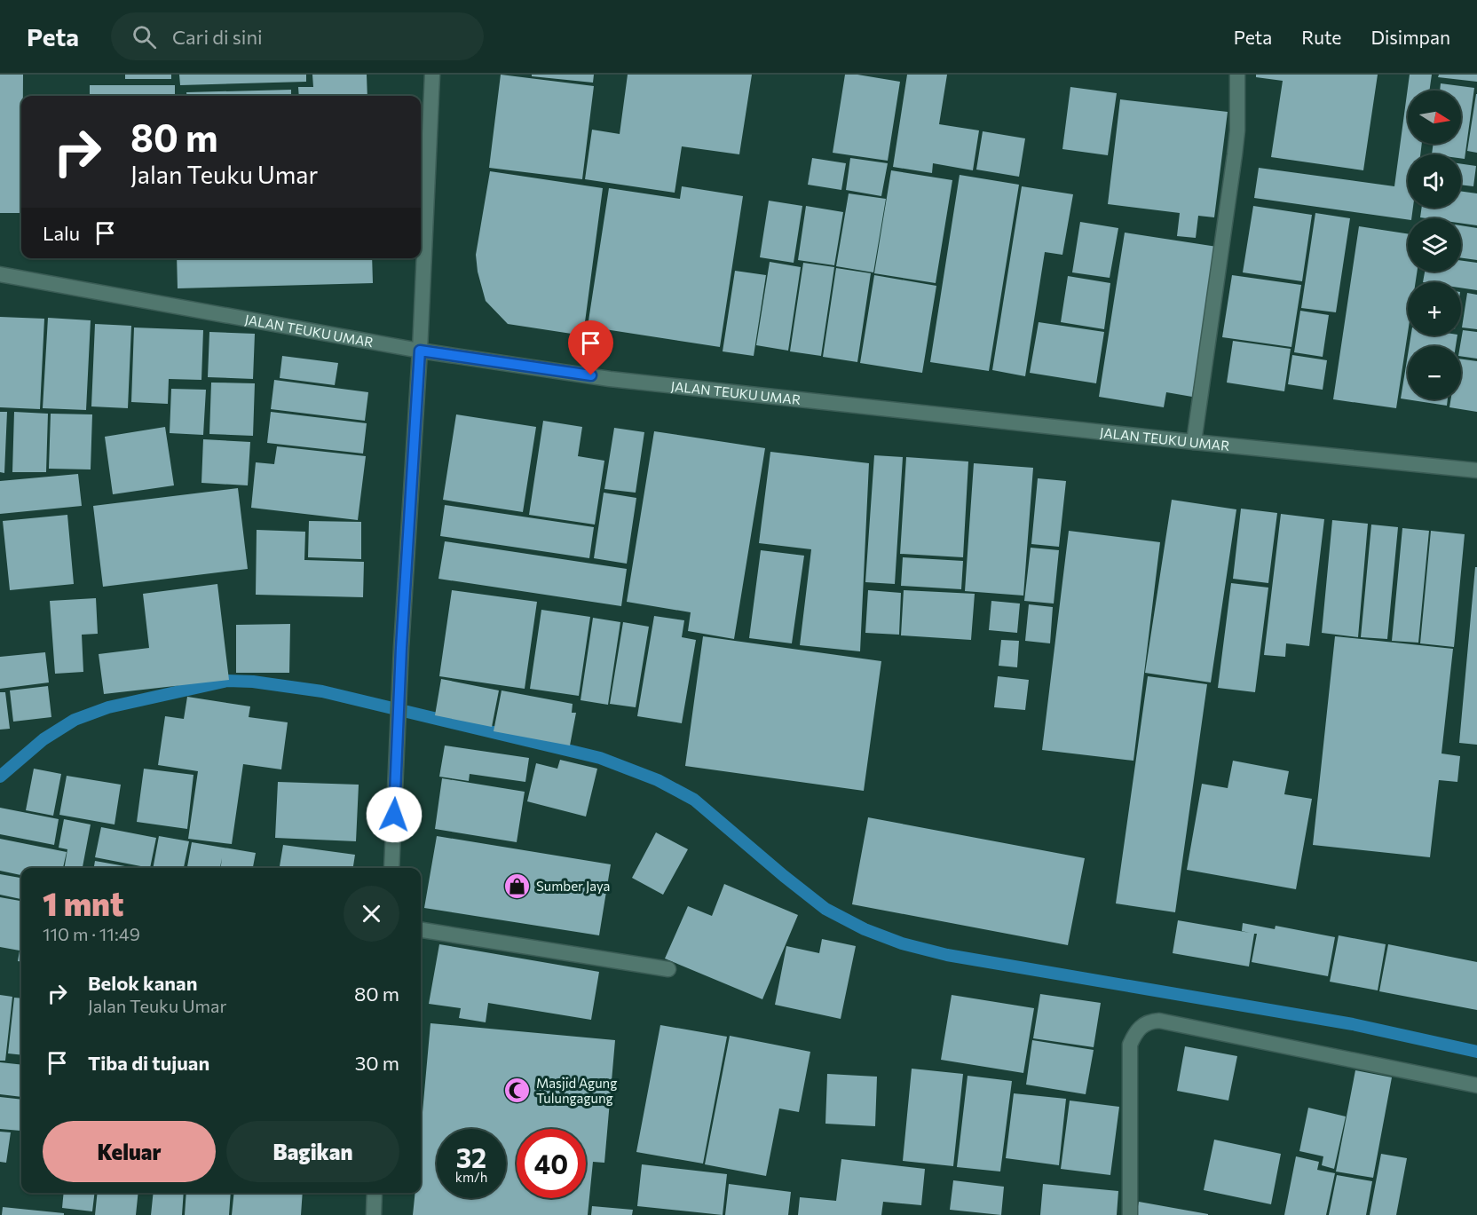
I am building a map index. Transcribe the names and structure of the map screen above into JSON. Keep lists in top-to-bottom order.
{
  "streets": {
    "street": ["JALAN TEUKU UMAR"]
  },
  "places": {
    "shop": ["Sumber Jaya"],
    "mosque": ["Masjid Agung Tulungagung"]
  },
  "north": "right",
  "page": {
    "header": "Peta",
    "search": "Cari di sini",
    "nav": ["Peta", "Rute", "Disimpan"],
    "map_buttons": ["+", "−"],
    "turn": ["80 m", "Jalan Teuku Umar"],
    "then": "Lalu",
    "heading": ["1 mnt", "110 m · 11:49"],
    "list": [
      {
        "name": "Belok kanan",
        "note": "Jalan Teuku Umar",
        "value": "80 m"
      },
      {
        "name": "Tiba di tujuan",
        "value": "30 m"
      }
    ],
    "buttons": ["Keluar", "Bagikan"],
    "speed": "32 km/h",
    "limit": "40"
  }
}
